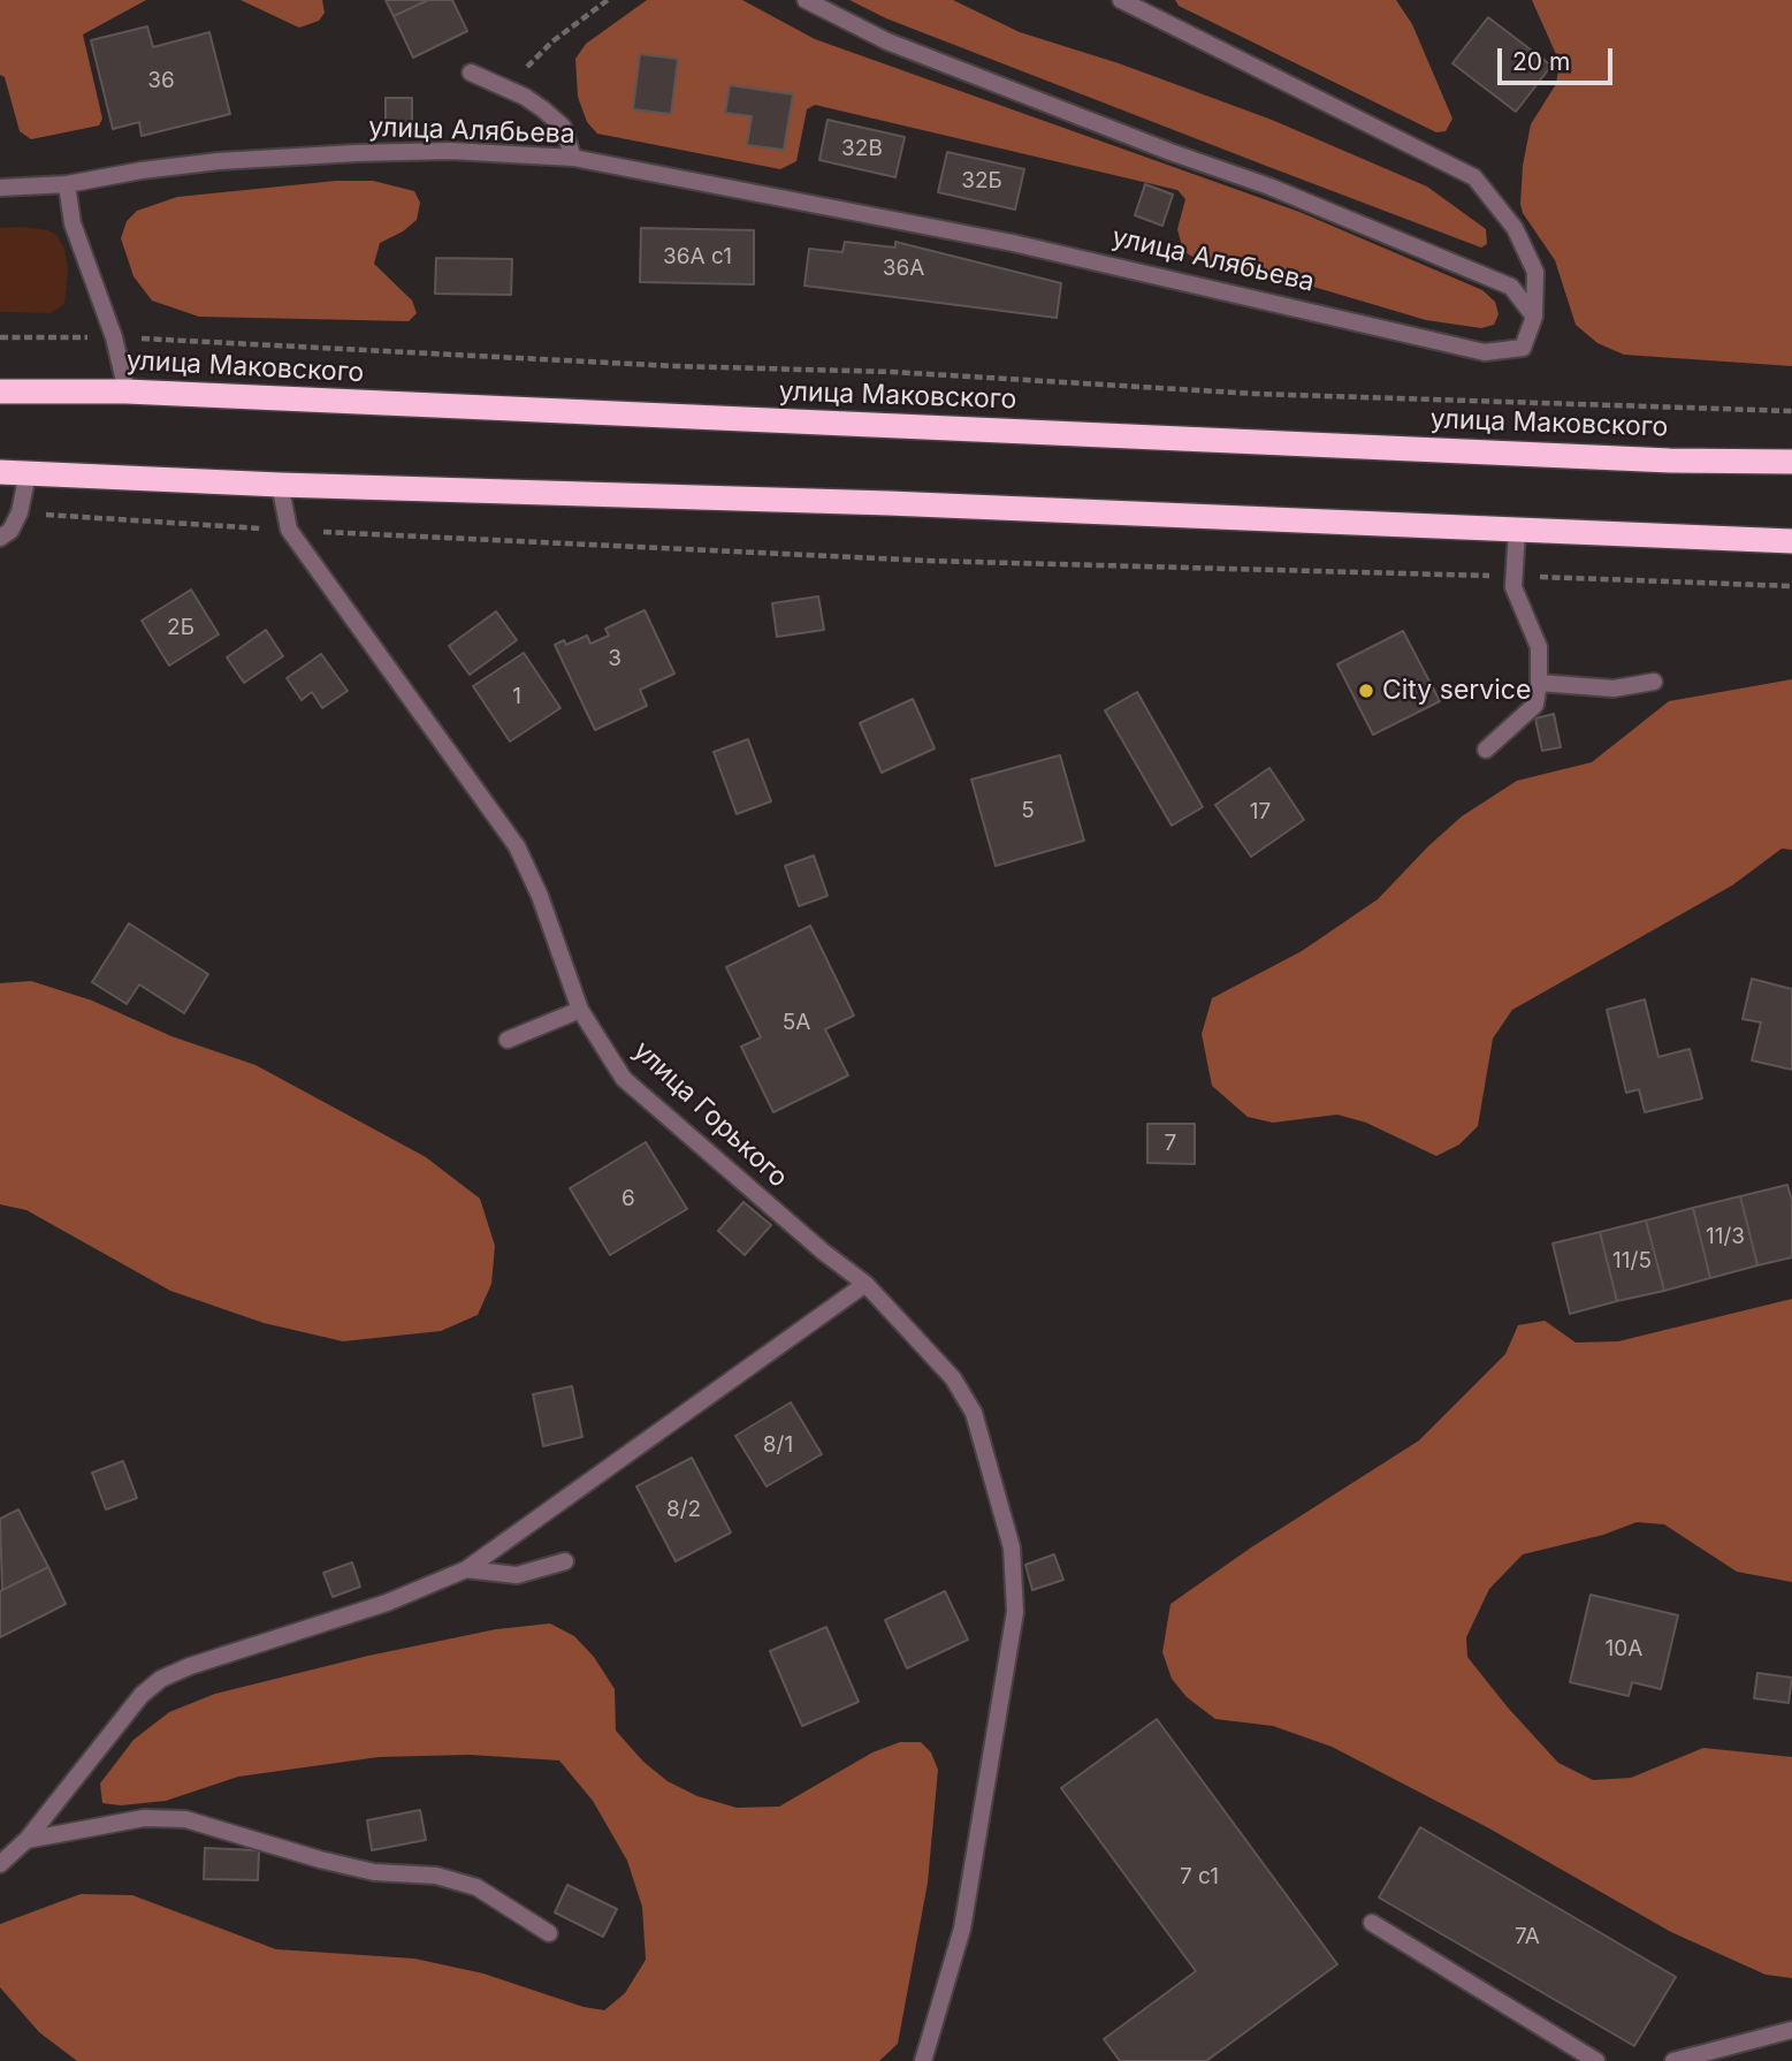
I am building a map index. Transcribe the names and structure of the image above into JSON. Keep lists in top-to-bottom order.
{
  "streets": {
    "highway": ["улица Маковского"],
    "lane": ["улица Алябьева", "улица Горького"]
  },
  "places": ["City service"],
  "house_numbers": [
    "36",
    "32В",
    "32Б",
    "36А с1",
    "36А",
    "2Б",
    "3",
    "1",
    "5",
    "17",
    "5А",
    "7",
    "6",
    "11/3",
    "11/5",
    "8/1",
    "8/2",
    "10А",
    "7 с1",
    "7А"
  ],
  "scale_bar": "20 m"
}
